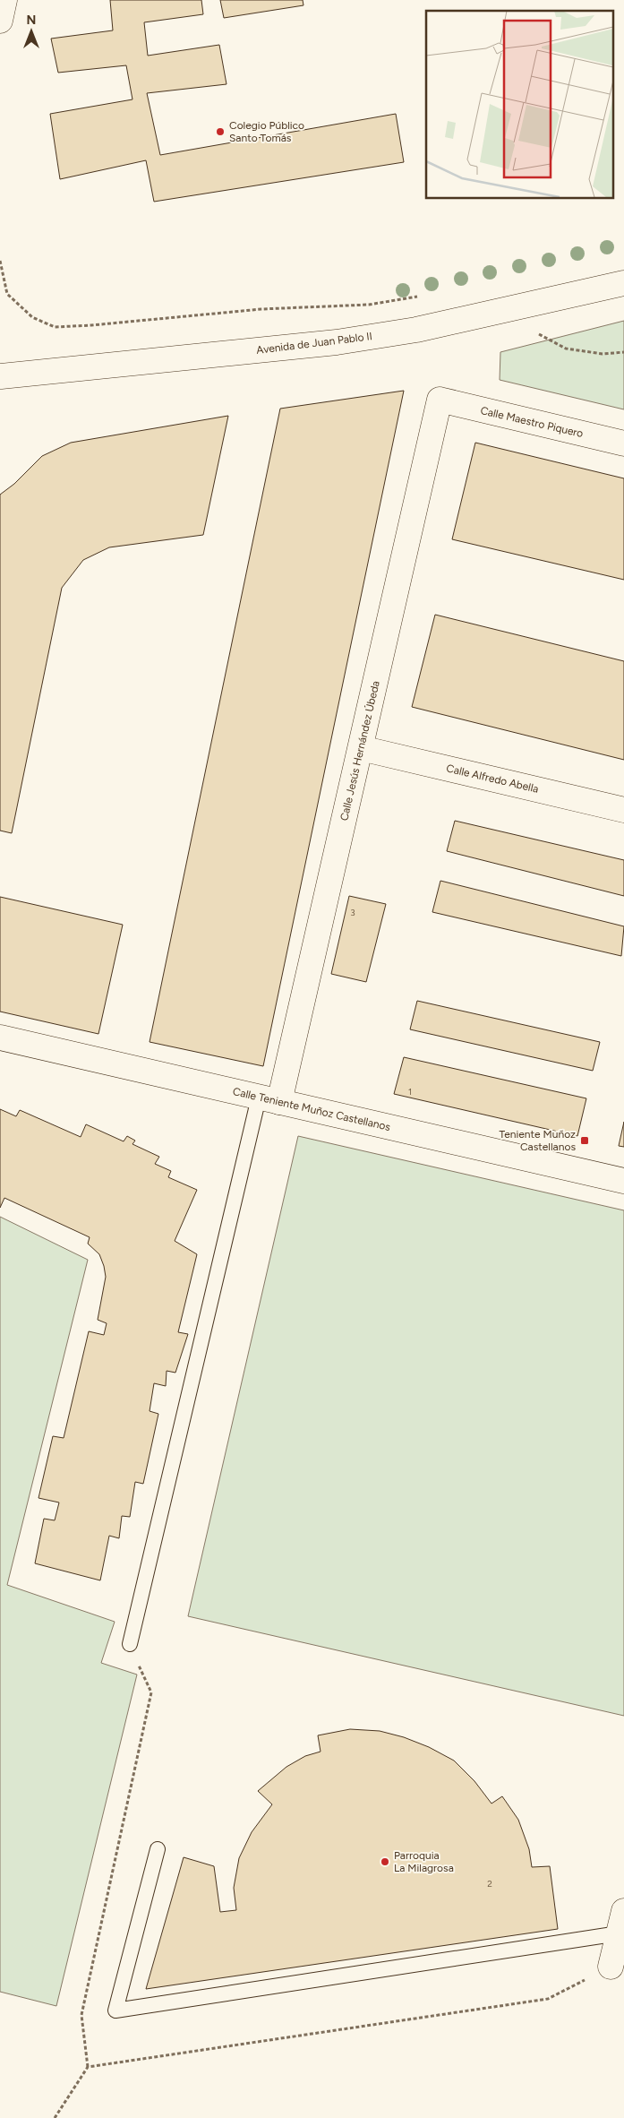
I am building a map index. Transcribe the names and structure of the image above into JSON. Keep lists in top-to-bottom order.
{
  "streets": {
    "street": [
      "Avenida de Juan Pablo II",
      "Calle Maestro Piquero",
      "Calle Jesús Hernández Úbeda",
      "Calle Alfredo Abella",
      "Calle Teniente Muñoz Castellanos"
    ]
  },
  "crossings": [
    ["Calle Maestro Piquero", "Calle Jesús Hernández Úbeda"],
    ["Calle Jesús Hernández Úbeda", "Calle Alfredo Abella"],
    ["Calle Jesús Hernández Úbeda", "Calle Teniente Muñoz Castellanos"]
  ],
  "places": {
    "other": ["Colegio Público Santo Tomás", "Parroquia La Milagrosa"],
    "transit": ["Teniente Muñoz Castellanos"]
  },
  "house_numbers": ["3", "1", "2"],
  "north": "top"
}
